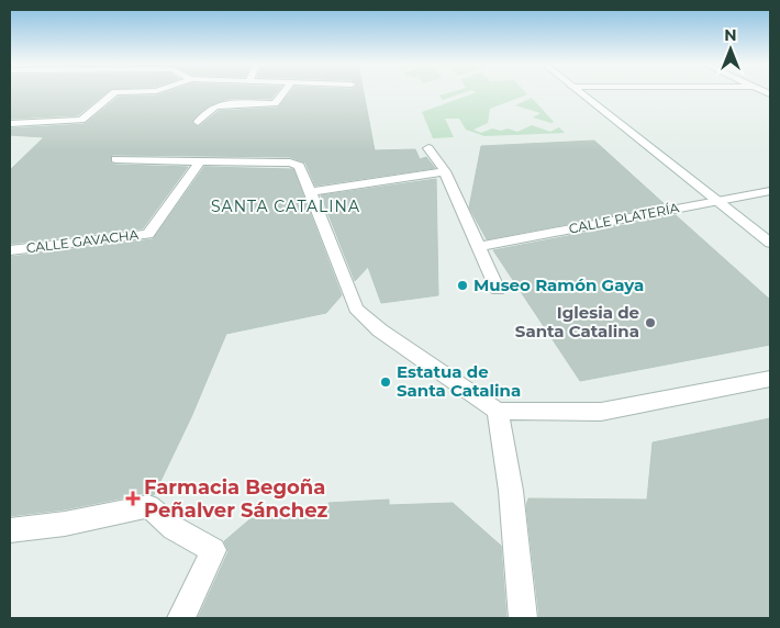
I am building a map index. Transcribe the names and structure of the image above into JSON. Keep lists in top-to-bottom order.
{
  "streets": {
    "street": ["CALLE PLATERÍA", "CALLE GAVACHA"]
  },
  "districts": ["SANTA CATALINA"],
  "places": {
    "other": ["Museo Ramón Gaya", "Iglesia de Santa Catalina", "Estatua de Santa Catalina"],
    "health": ["Farmacia Begoña Peñalver Sánchez"]
  },
  "north": "top"
}
